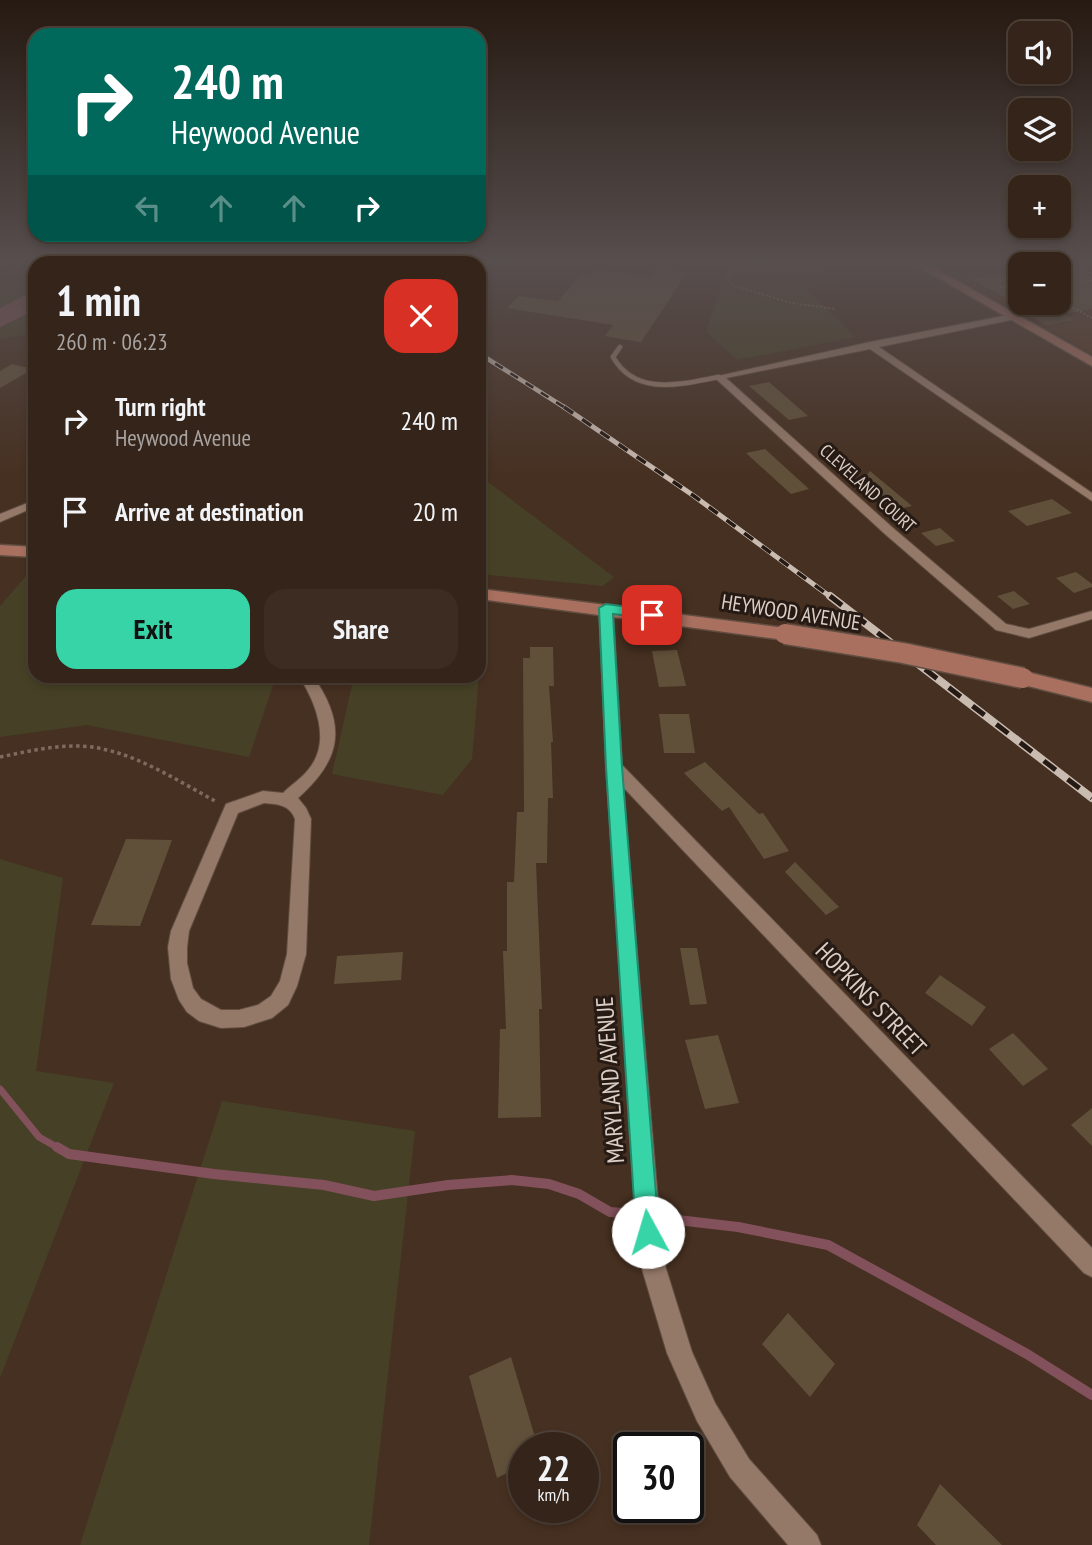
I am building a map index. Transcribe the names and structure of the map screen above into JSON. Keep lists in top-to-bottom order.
{
  "streets": {
    "street": [
      "CLEVELAND COURT",
      "HEYWOOD AVENUE",
      "HOPKINS STREET",
      "MARYLAND AVENUE"
    ]
  },
  "crossings": [
    ["HEYWOOD AVENUE", "MARYLAND AVENUE"],
    ["HOPKINS STREET", "MARYLAND AVENUE"]
  ],
  "page": {
    "map_buttons": ["+", "−"],
    "turn": ["240 m", "Heywood Avenue"],
    "heading": ["1 min", "260 m · 06:23"],
    "list": [
      {
        "name": "Turn right",
        "note": "Heywood Avenue",
        "value": "240 m"
      },
      {
        "name": "Arrive at destination",
        "value": "20 m"
      }
    ],
    "buttons": ["Exit", "Share"],
    "speed": "22 km/h",
    "limit": "30"
  }
}
